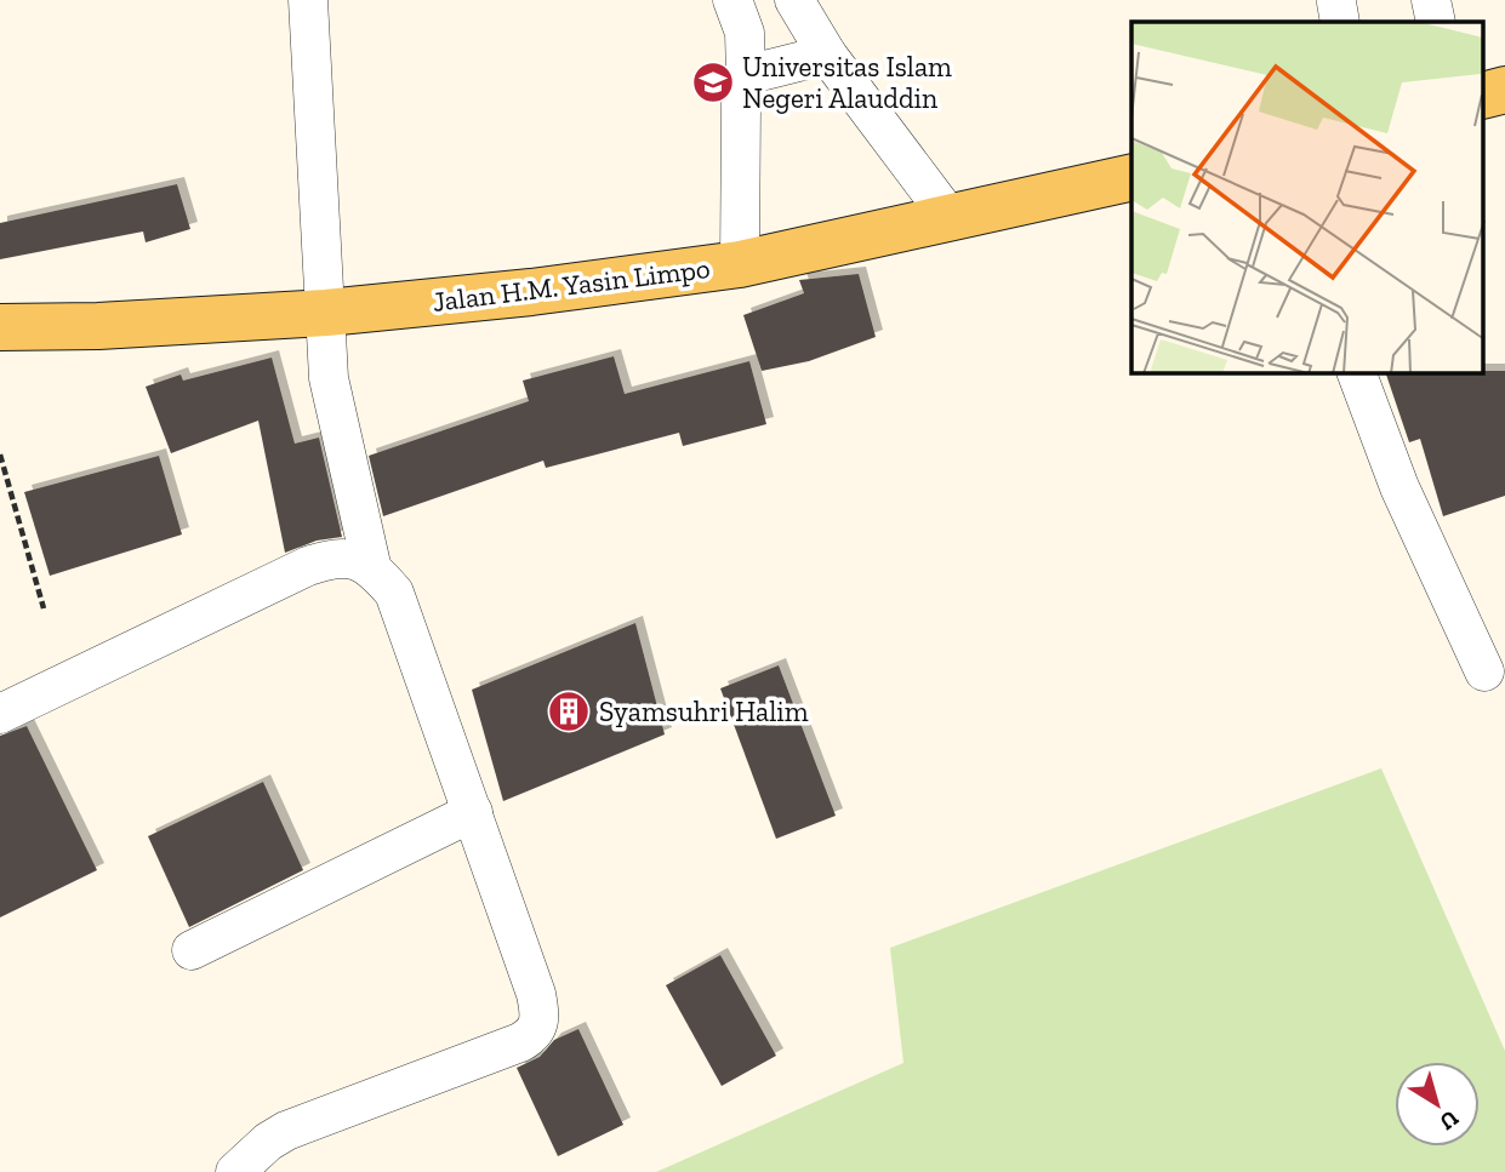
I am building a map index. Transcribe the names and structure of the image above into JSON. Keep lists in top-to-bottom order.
{
  "streets": {
    "main road": ["Jalan H.M. Yasin Limpo"]
  },
  "places": {
    "school or university": ["Universitas Islam Negeri Alauddin"],
    "building": ["Syamsuhri Halim"]
  },
  "north": "bottom right"
}
